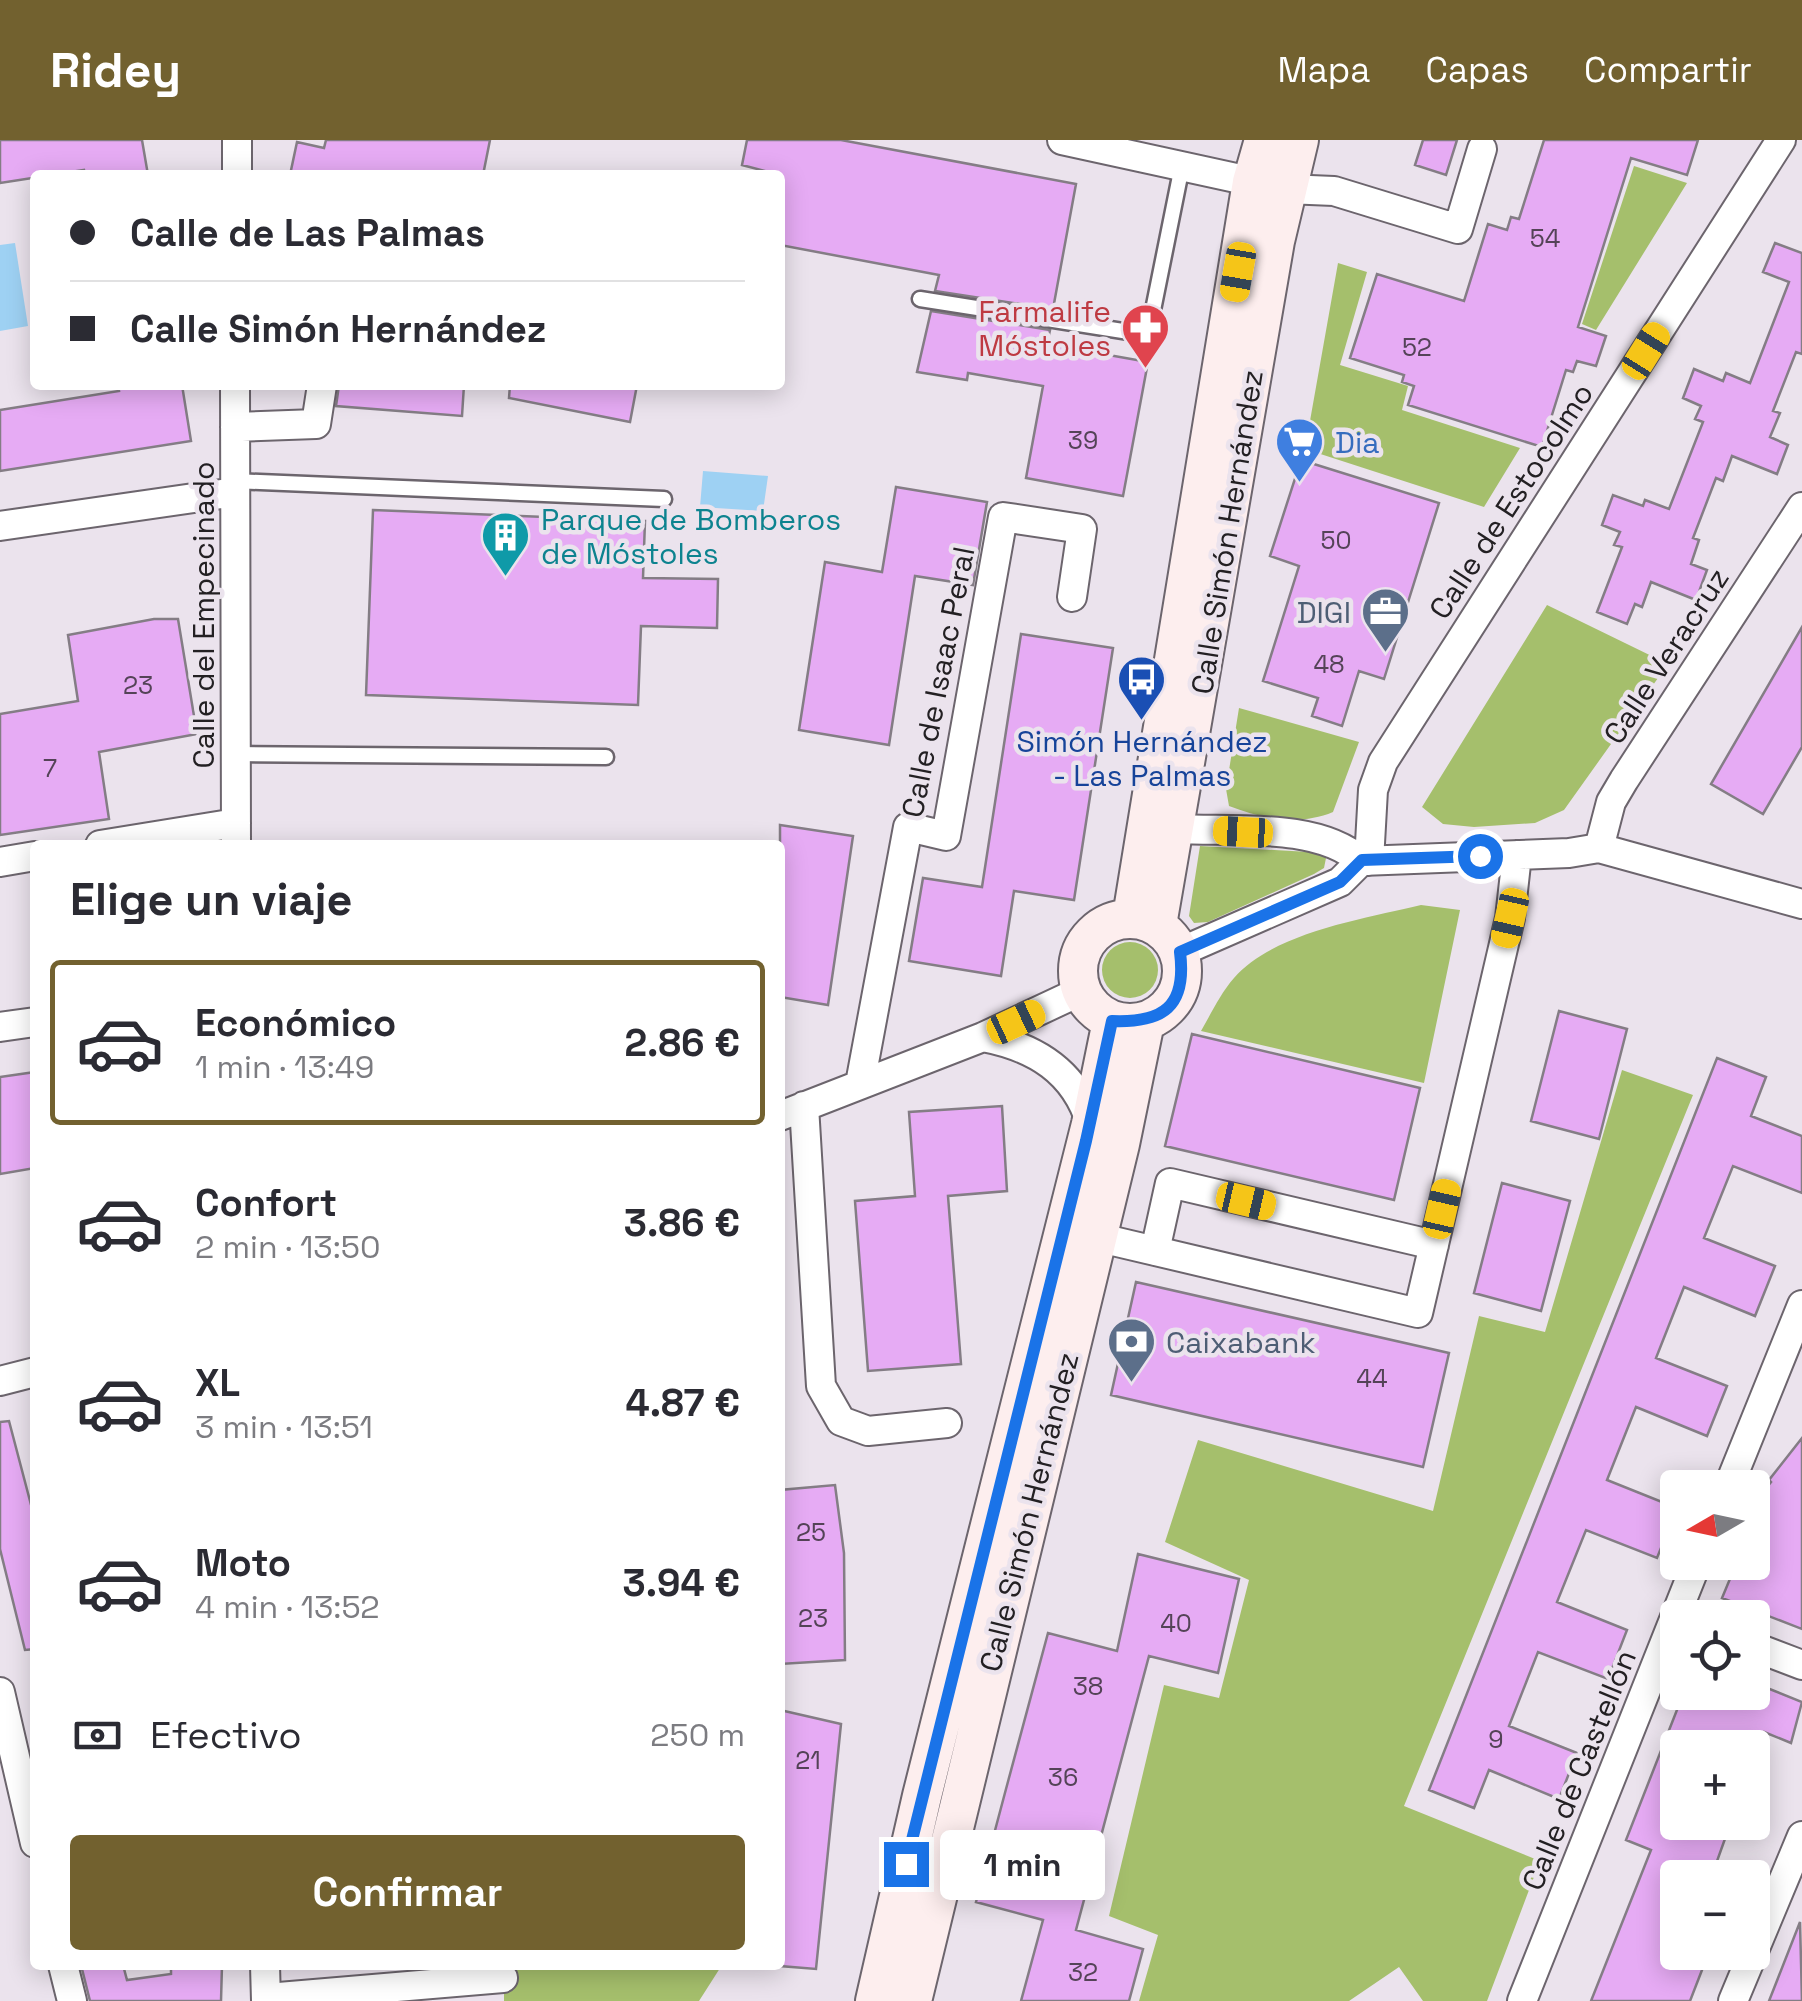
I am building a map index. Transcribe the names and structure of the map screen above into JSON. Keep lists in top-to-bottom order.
{
  "streets": {
    "street": [
      "Calle de Estocolmo",
      "Calle Simón Hernández",
      "Calle del Empecinado",
      "Calle Veracruz",
      "Calle de Isaac Peral",
      "Calle de Castellón"
    ]
  },
  "places": {
    "pharmacy": ["Farmalife Móstoles"],
    "supermarket": ["Dia"],
    "building": ["Parque de Bomberos de Móstoles"],
    "office": ["DIGI"],
    "bus stop": ["Simón Hernández - Las Palmas"],
    "bank": ["Caixabank"]
  },
  "house_numbers": [
    "54",
    "52",
    "39",
    "50",
    "48",
    "23",
    "7",
    "44",
    "25",
    "23",
    "40",
    "38",
    "9",
    "21",
    "36",
    "32"
  ],
  "north": "left",
  "page": {
    "header": "Ridey",
    "nav": ["Mapa", "Capas", "Compartir"],
    "banner": ["Calle de Las Palmas", "Calle Simón Hernández"],
    "heading": "Elige un viaje",
    "list": [
      {
        "name": "Económico",
        "note": "1 min · 13:49",
        "value": "2.86 €"
      },
      {
        "name": "Confort",
        "note": "2 min · 13:50",
        "value": "3.86 €"
      },
      {
        "name": "XL",
        "note": "3 min · 13:51",
        "value": "4.87 €"
      },
      {
        "name": "Moto",
        "note": "4 min · 13:52",
        "value": "3.94 €"
      }
    ],
    "map_buttons": ["+", "−"],
    "pay": ["Efectivo", "250 m"],
    "buttons": "Confirmar",
    "bubble": "1 min"
  }
}
